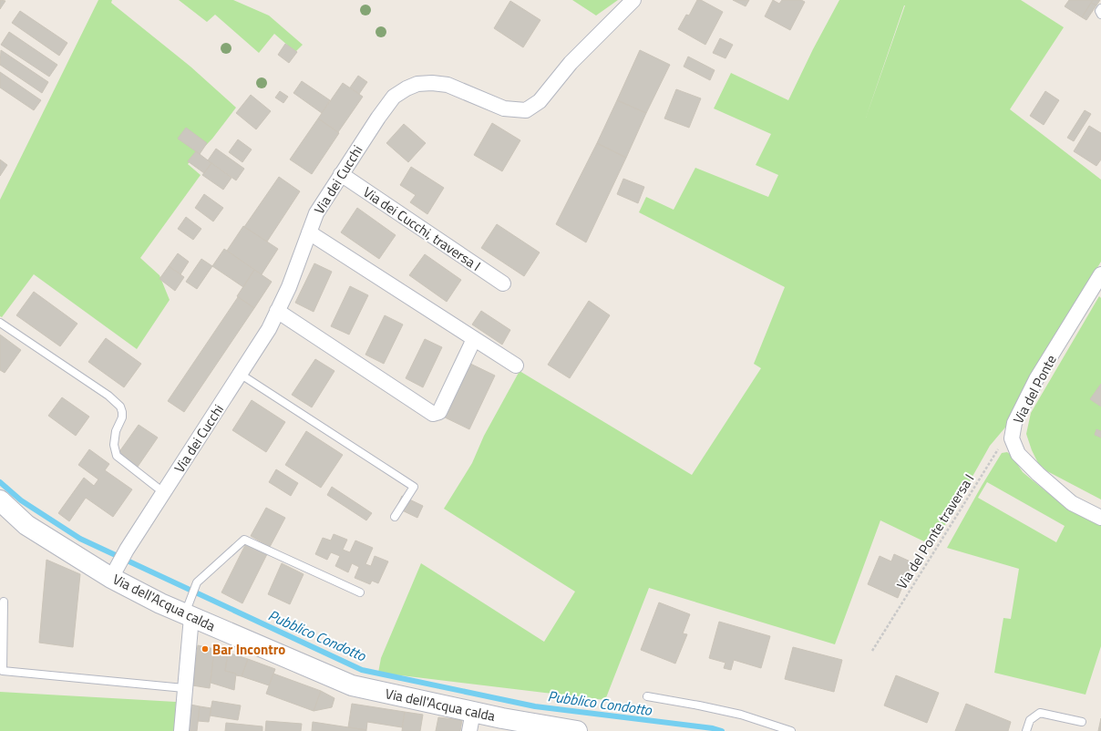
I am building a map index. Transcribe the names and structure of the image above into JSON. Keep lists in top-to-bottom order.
{
  "streets": {
    "street": [
      "Via dei Cucchi",
      "Via dei Cucchi, traversa I",
      "Via del Ponte",
      "Via dell'Acqua calda"
    ],
    "path": ["Via del Ponte traversa I"]
  },
  "crossings": [
    ["Via dei Cucchi", "Via dei Cucchi, traversa I"],
    ["Via dei Cucchi", "Via dell'Acqua calda"],
    ["Via del Ponte", "Via del Ponte traversa I"]
  ],
  "water": ["Pubblico Condotto"],
  "places": ["Bar Incontro"]
}
